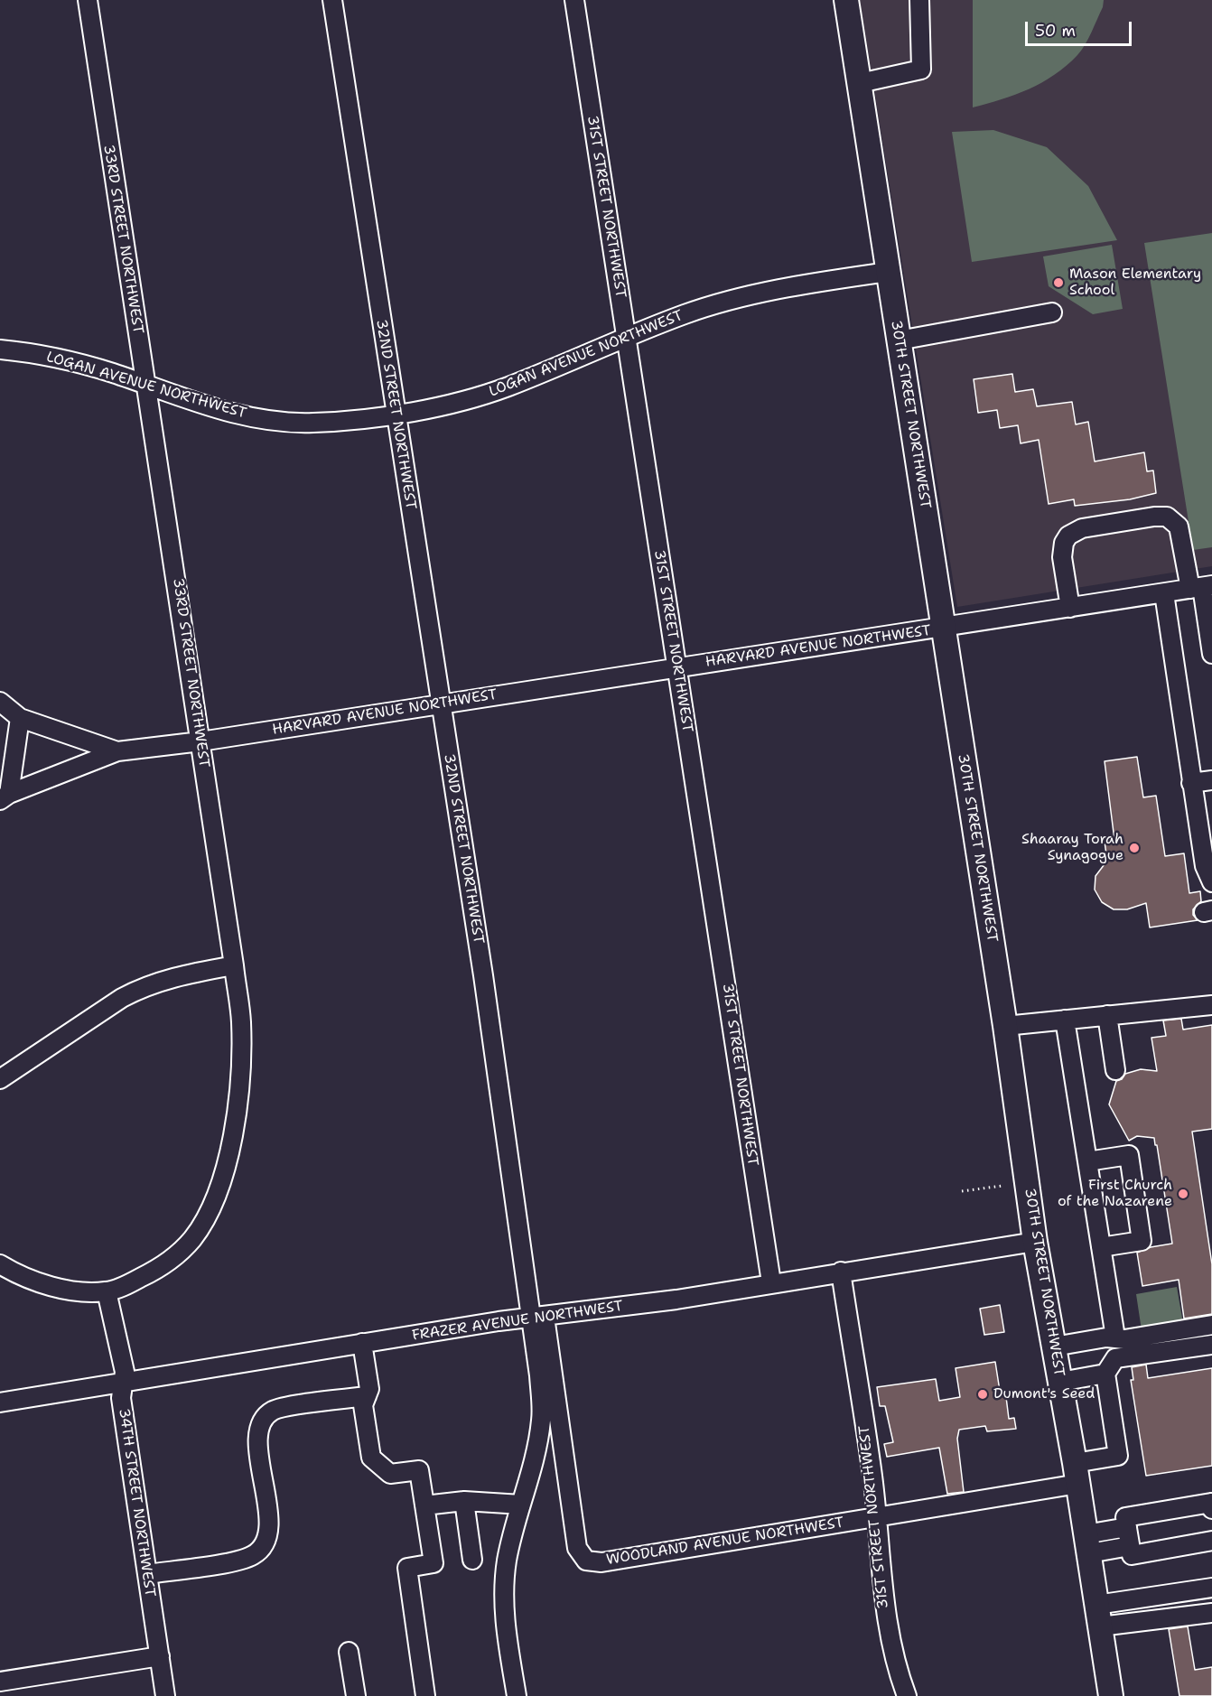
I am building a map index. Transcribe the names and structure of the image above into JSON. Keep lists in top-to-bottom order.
{
  "streets": {
    "main road": ["30TH STREET NORTHWEST"],
    "street": [
      "31ST STREET NORTHWEST",
      "33RD STREET NORTHWEST",
      "LOGAN AVENUE NORTHWEST",
      "32ND STREET NORTHWEST",
      "HARVARD AVENUE NORTHWEST",
      "FRAZER AVENUE NORTHWEST",
      "34TH STREET NORTHWEST",
      "WOODLAND AVENUE NORTHWEST"
    ]
  },
  "crossings": [
    ["31ST STREET NORTHWEST", "LOGAN AVENUE NORTHWEST"],
    ["31ST STREET NORTHWEST", "HARVARD AVENUE NORTHWEST"],
    ["31ST STREET NORTHWEST", "FRAZER AVENUE NORTHWEST"],
    ["31ST STREET NORTHWEST", "WOODLAND AVENUE NORTHWEST"],
    ["33RD STREET NORTHWEST", "LOGAN AVENUE NORTHWEST"],
    ["33RD STREET NORTHWEST", "HARVARD AVENUE NORTHWEST"],
    ["33RD STREET NORTHWEST", "34TH STREET NORTHWEST"],
    ["LOGAN AVENUE NORTHWEST", "32ND STREET NORTHWEST"],
    ["LOGAN AVENUE NORTHWEST", "30TH STREET NORTHWEST"],
    ["32ND STREET NORTHWEST", "HARVARD AVENUE NORTHWEST"],
    ["32ND STREET NORTHWEST", "FRAZER AVENUE NORTHWEST"],
    ["32ND STREET NORTHWEST", "WOODLAND AVENUE NORTHWEST"],
    ["30TH STREET NORTHWEST", "HARVARD AVENUE NORTHWEST"],
    ["30TH STREET NORTHWEST", "FRAZER AVENUE NORTHWEST"],
    ["30TH STREET NORTHWEST", "WOODLAND AVENUE NORTHWEST"],
    ["FRAZER AVENUE NORTHWEST", "34TH STREET NORTHWEST"],
    ["FRAZER AVENUE NORTHWEST", "WOODLAND AVENUE NORTHWEST"]
  ],
  "places": [
    "Mason Elementary School",
    "Shaaray Torah Synagogue",
    "First Church of the Nazarene",
    "Dumont's Seed"
  ],
  "scale_bar": "50 m"
}
